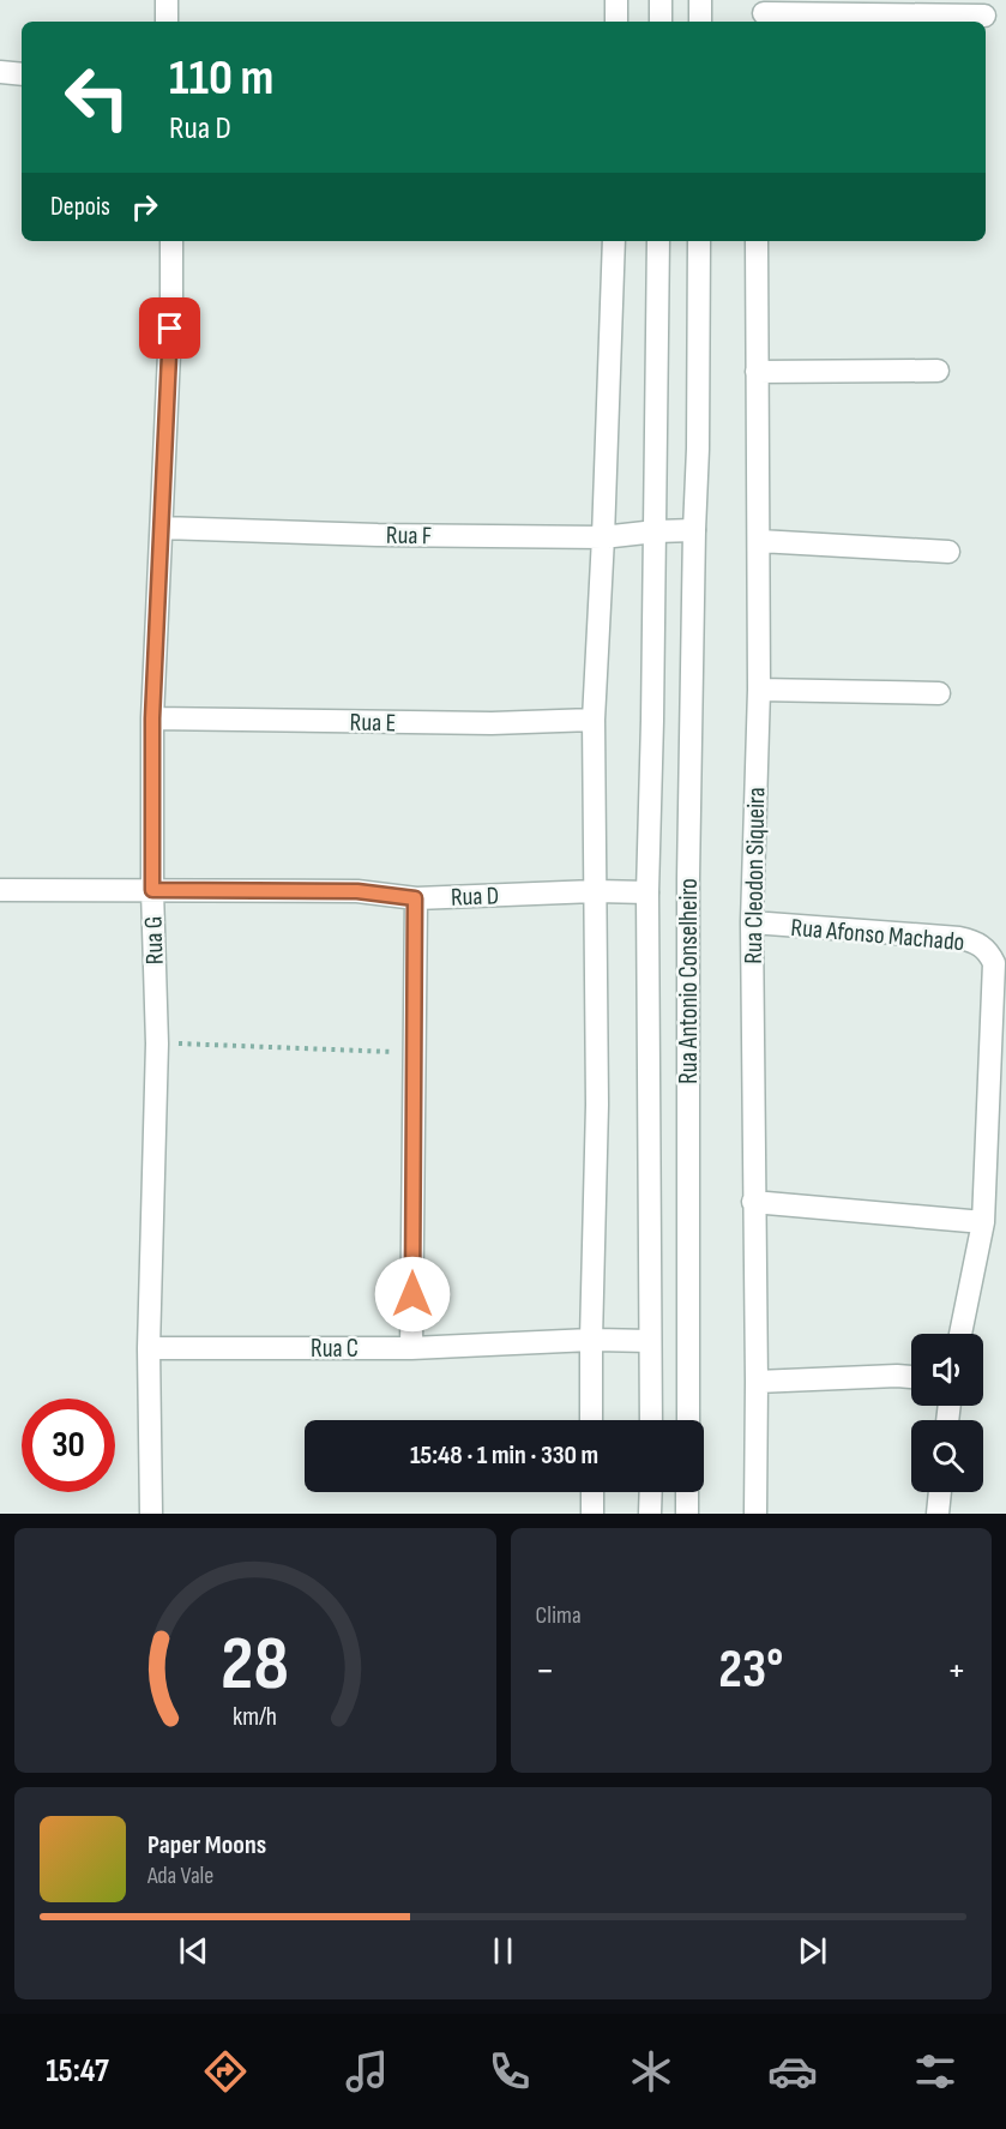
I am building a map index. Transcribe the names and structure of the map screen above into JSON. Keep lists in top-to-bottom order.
{
  "streets": {
    "street": [
      "Rua F",
      "Rua E",
      "Rua Cleodon Siqueira",
      "Rua D",
      "Rua Afonso Machado",
      "Rua G",
      "Rua Antonio Conselheiro",
      "Rua C"
    ]
  },
  "crossings": [
    ["Rua F", "Rua G"],
    ["Rua F", "Rua Antonio Conselheiro"],
    ["Rua E", "Rua G"],
    ["Rua Cleodon Siqueira", "Rua Afonso Machado"],
    ["Rua D", "Rua G"],
    ["Rua D", "Rua Antonio Conselheiro"],
    ["Rua G", "Rua C"],
    ["Rua Antonio Conselheiro", "Rua C"]
  ],
  "page": {
    "turn": ["110 m", "Rua D"],
    "then": "Depois",
    "limit": "30",
    "trip": "15:48 · 1 min · 330 m",
    "tile": "Clima",
    "heat": ["−", "23°", "+"],
    "song": ["Paper Moons", "Ada Vale"],
    "tabs": "15:47",
    "gauge": ["28", "km/h"]
  }
}
